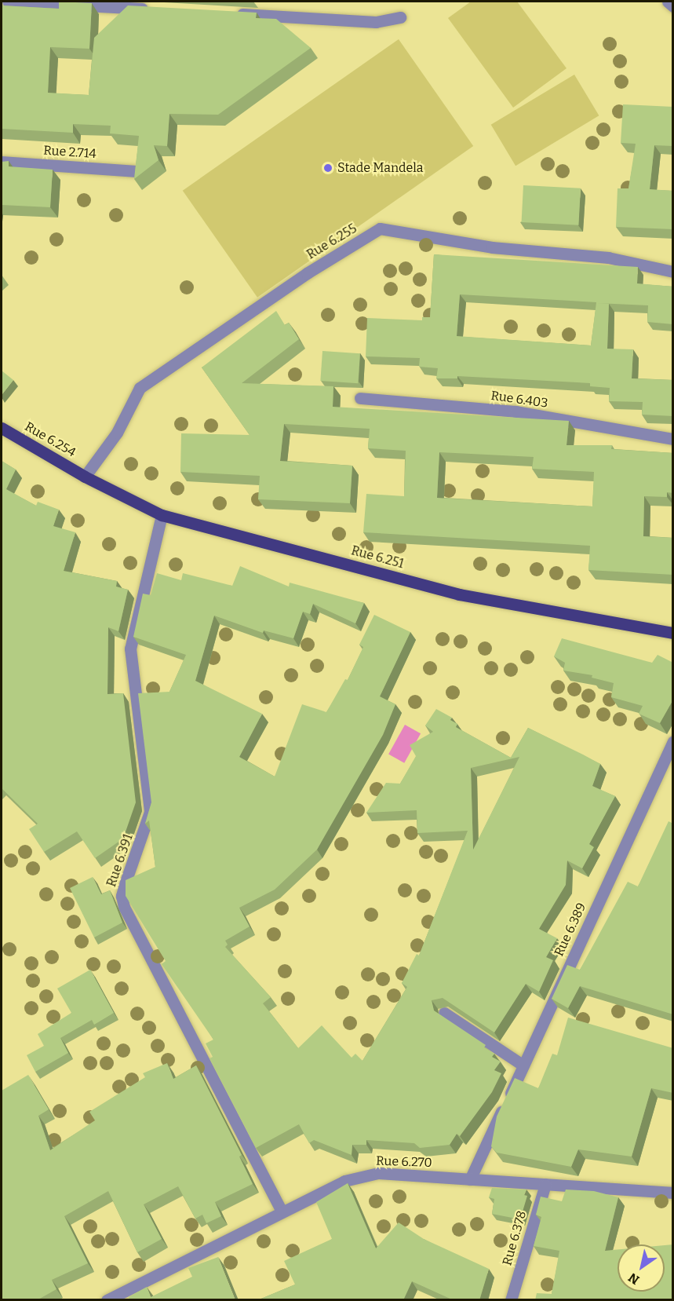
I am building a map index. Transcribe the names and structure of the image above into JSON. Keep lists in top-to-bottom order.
{
  "streets": {
    "main road": ["Rue 6.254", "Rue 6.251"],
    "street": [
      "Rue 2.714",
      "Rue 6.255",
      "Rue 6.403",
      "Rue 6.391",
      "Rue 6.389",
      "Rue 6.270",
      "Rue 6.378"
    ]
  },
  "crossings": [
    ["Rue 6.255", "Rue 6.254"],
    ["Rue 6.255", "Rue 6.251"],
    ["Rue 6.254", "Rue 6.251"],
    ["Rue 6.251", "Rue 6.391"],
    ["Rue 6.391", "Rue 6.270"],
    ["Rue 6.389", "Rue 6.270"],
    ["Rue 6.270", "Rue 6.378"]
  ],
  "places": ["Stade Mandela"],
  "north": "bottom left"
}
